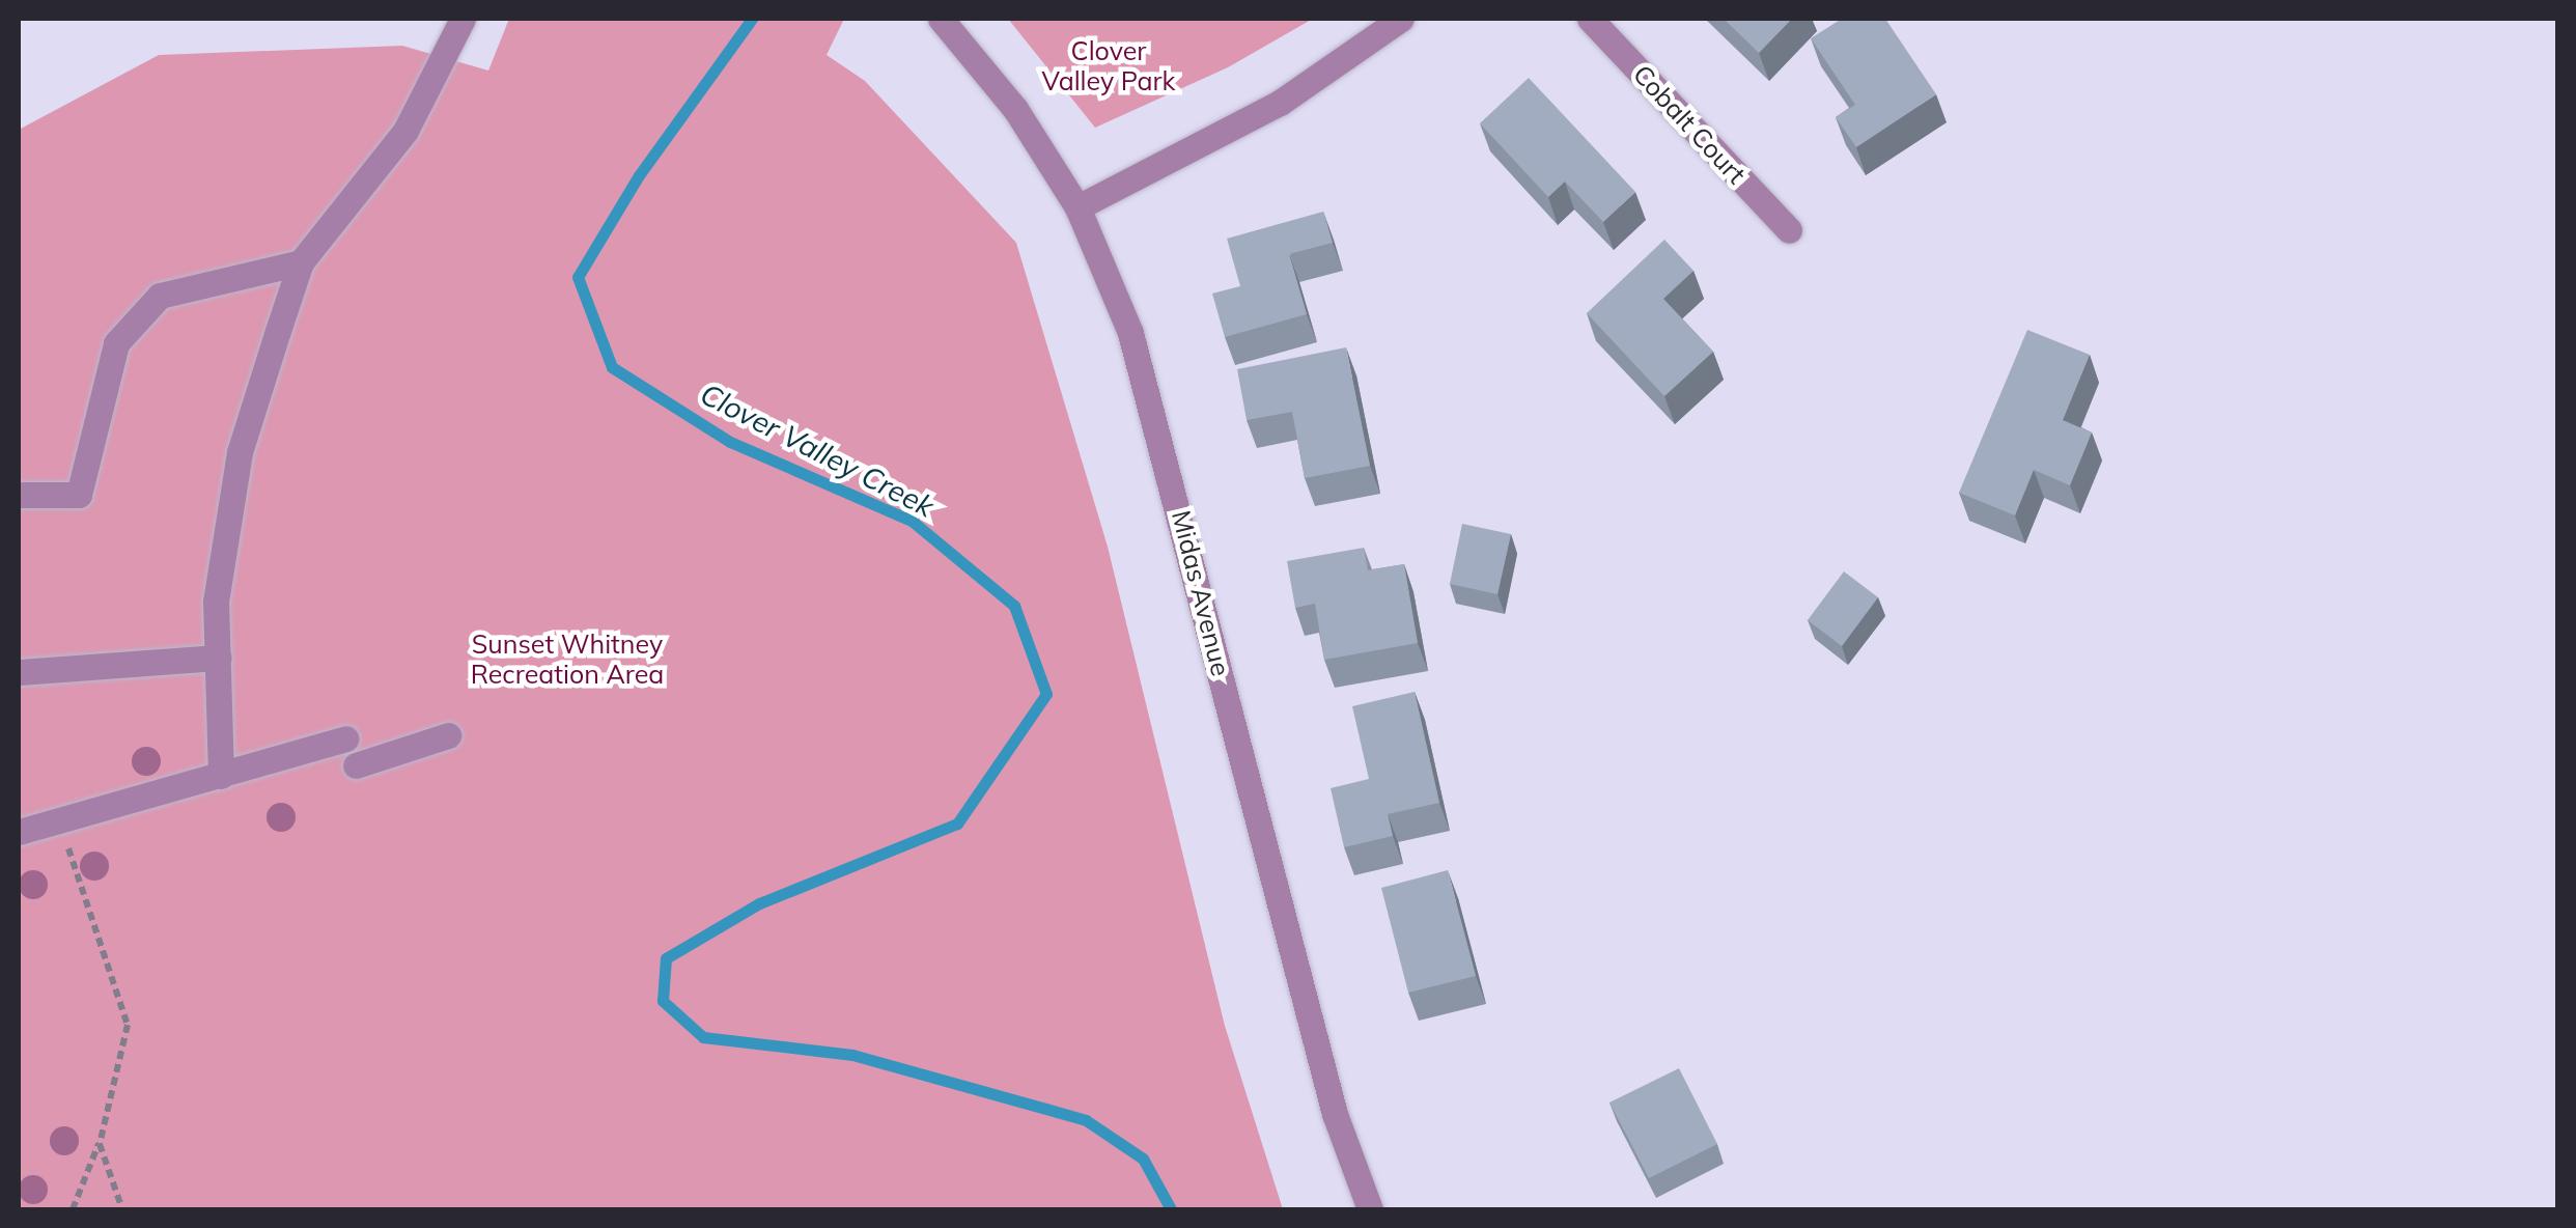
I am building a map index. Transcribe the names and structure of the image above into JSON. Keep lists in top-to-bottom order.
{
  "streets": {
    "street": ["Cobalt Court", "Midas Avenue"]
  },
  "water": ["Clover Valley Creek"],
  "parks": ["Clover Valley Park", "Sunset Whitney Recreation Area"]
}
